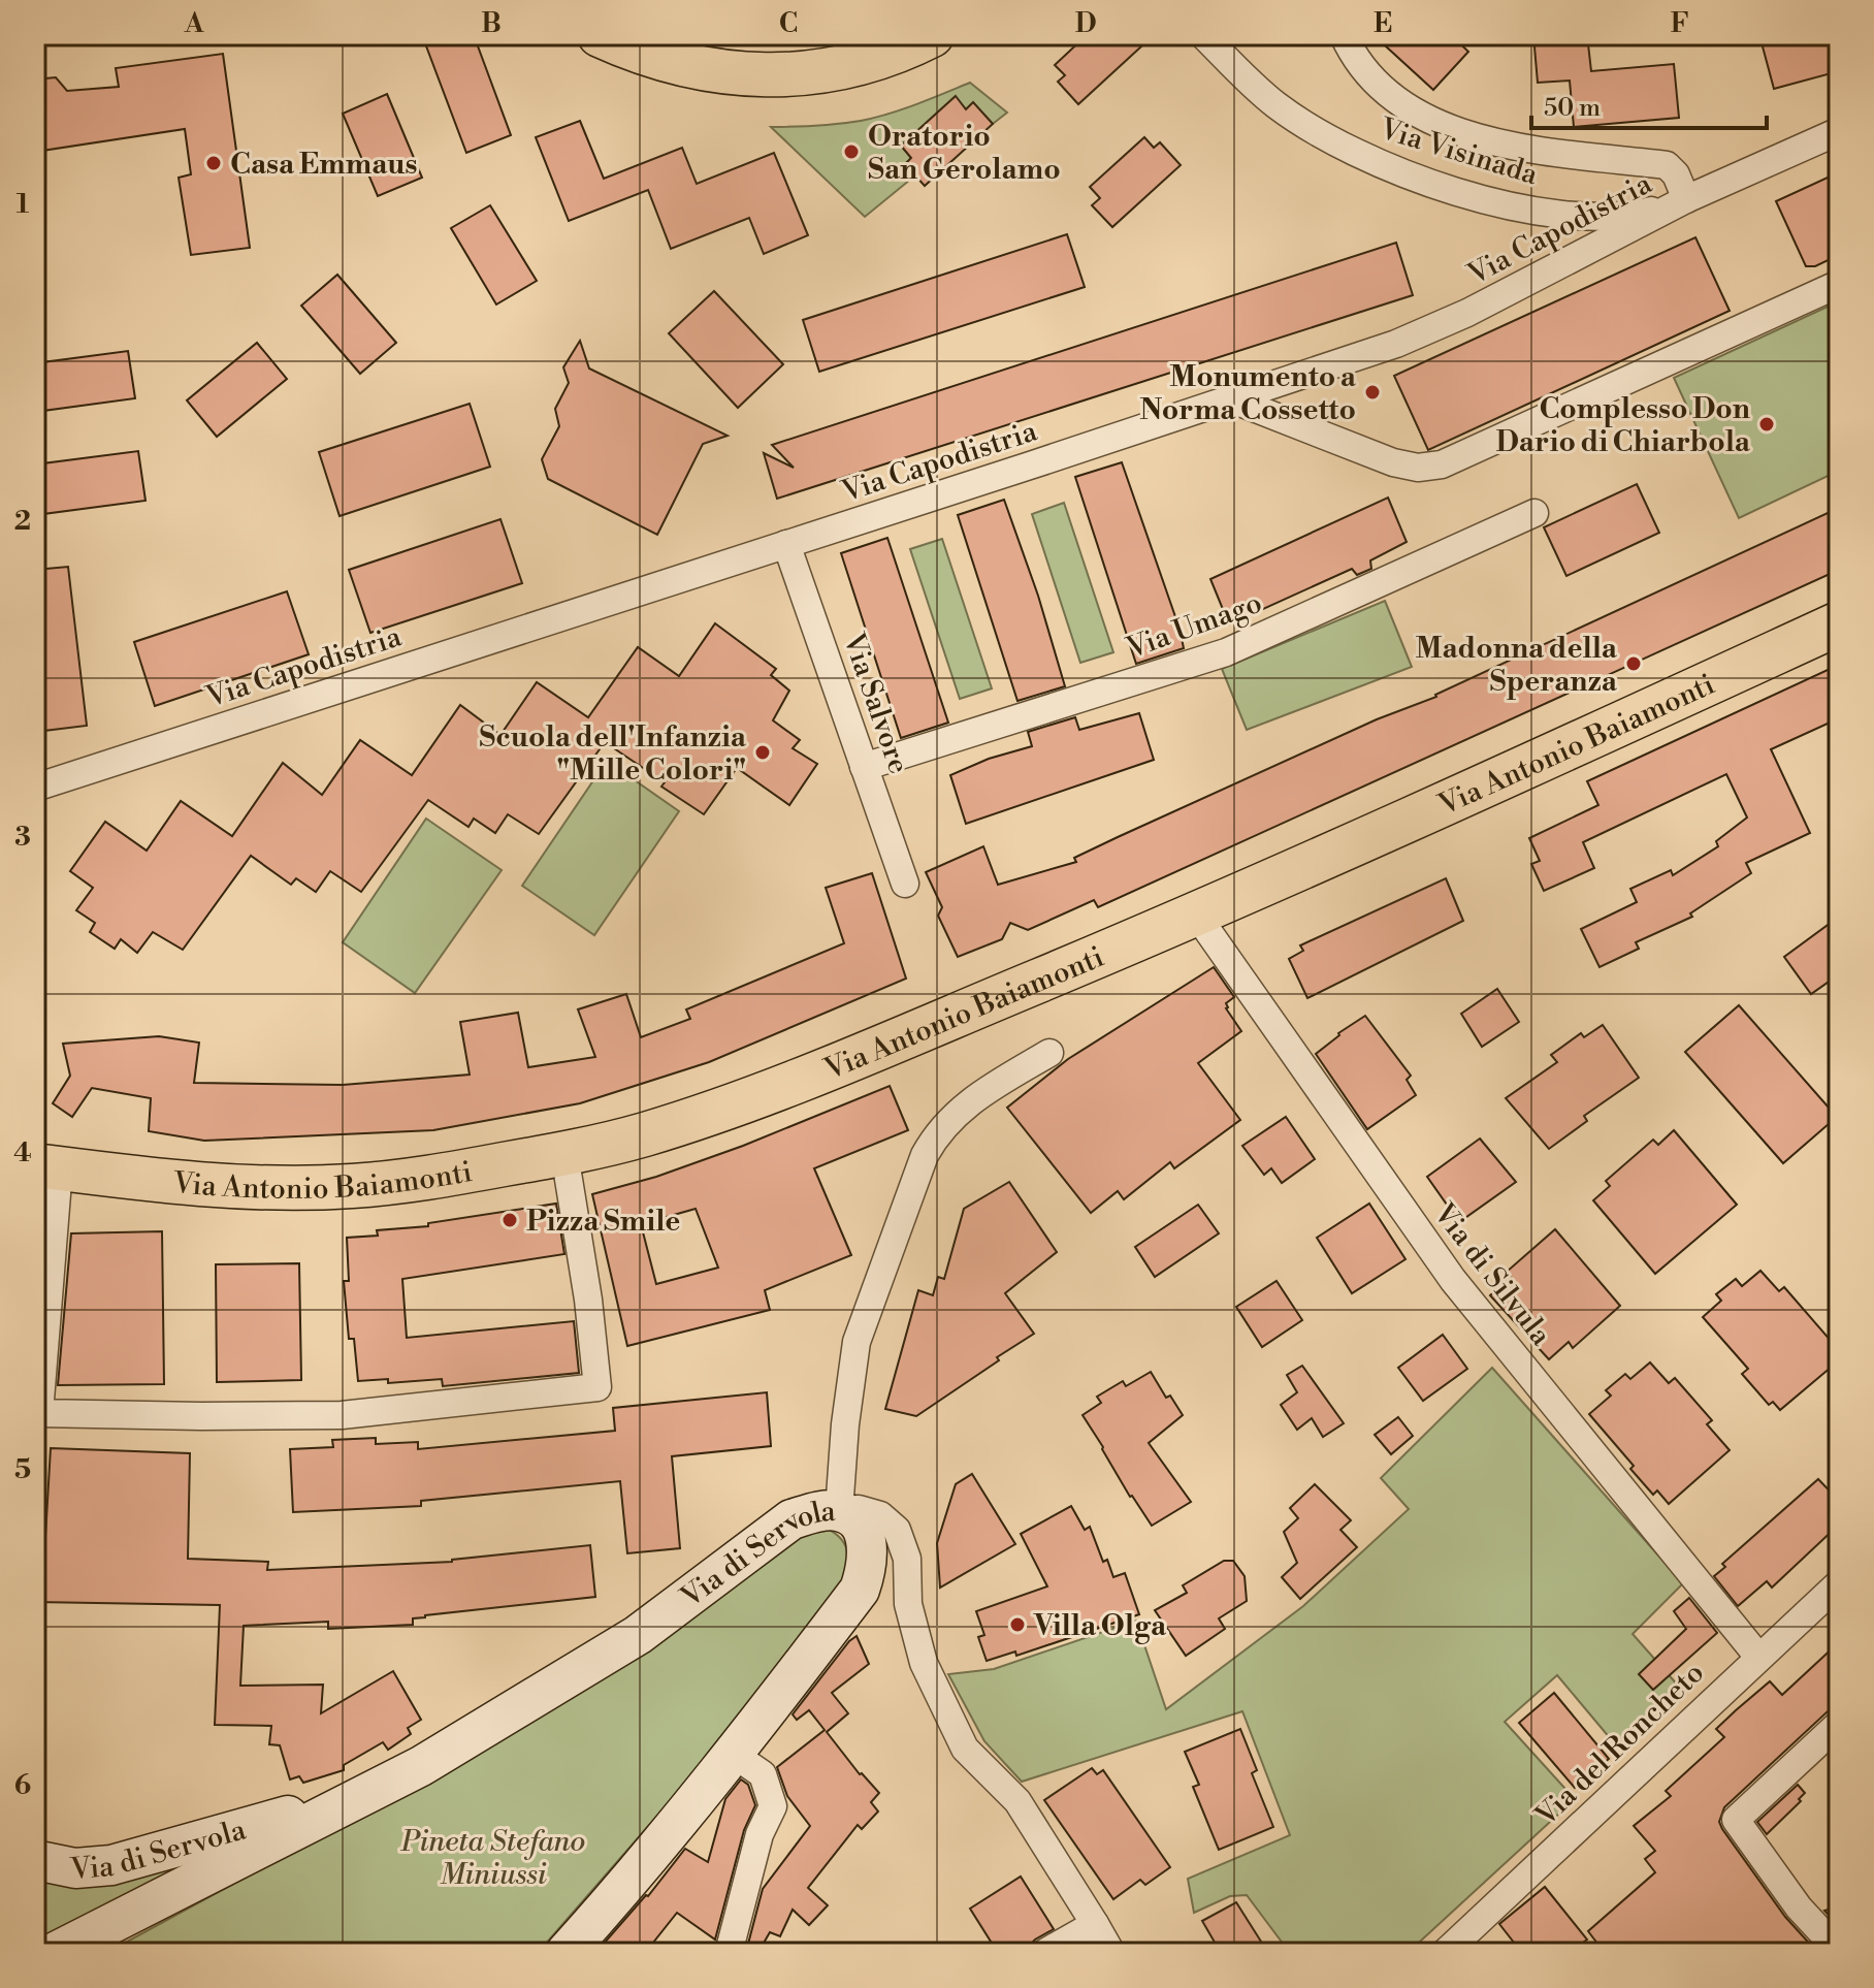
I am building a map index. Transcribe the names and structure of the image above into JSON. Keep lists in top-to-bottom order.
{
  "streets": {
    "main road": ["Via Antonio Baiamonti", "Via di Servola"],
    "street": [
      "Via Visinada",
      "Via Capodistria",
      "Via Umago",
      "Via Salvore",
      "Via di Silvula",
      "Via del Roncheto"
    ]
  },
  "crossings": [
    ["Via Visinada", "Via Capodistria"],
    ["Via Capodistria", "Via Salvore"],
    ["Via Umago", "Via Salvore"],
    ["Via Antonio Baiamonti", "Via di Silvula"],
    ["Via di Silvula", "Via del Roncheto"]
  ],
  "parks": ["Pineta Stefano Miniussi"],
  "places": [
    "Oratorio San Gerolamo",
    "Casa Emmaus",
    "Monumento a Norma Cossetto",
    "Complesso Don Dario di Chiarbola",
    "Madonna della Speranza",
    "Scuola dell'Infanzia \"Mille Colori\"",
    "Pizza Smile",
    "Villa Olga"
  ],
  "scale_bar": "50 m",
  "grid": {
    "columns": [
      "A",
      "B",
      "C",
      "D",
      "E",
      "F"
    ],
    "rows": [
      "1",
      "2",
      "3",
      "4",
      "5",
      "6"
    ]
  }
}
